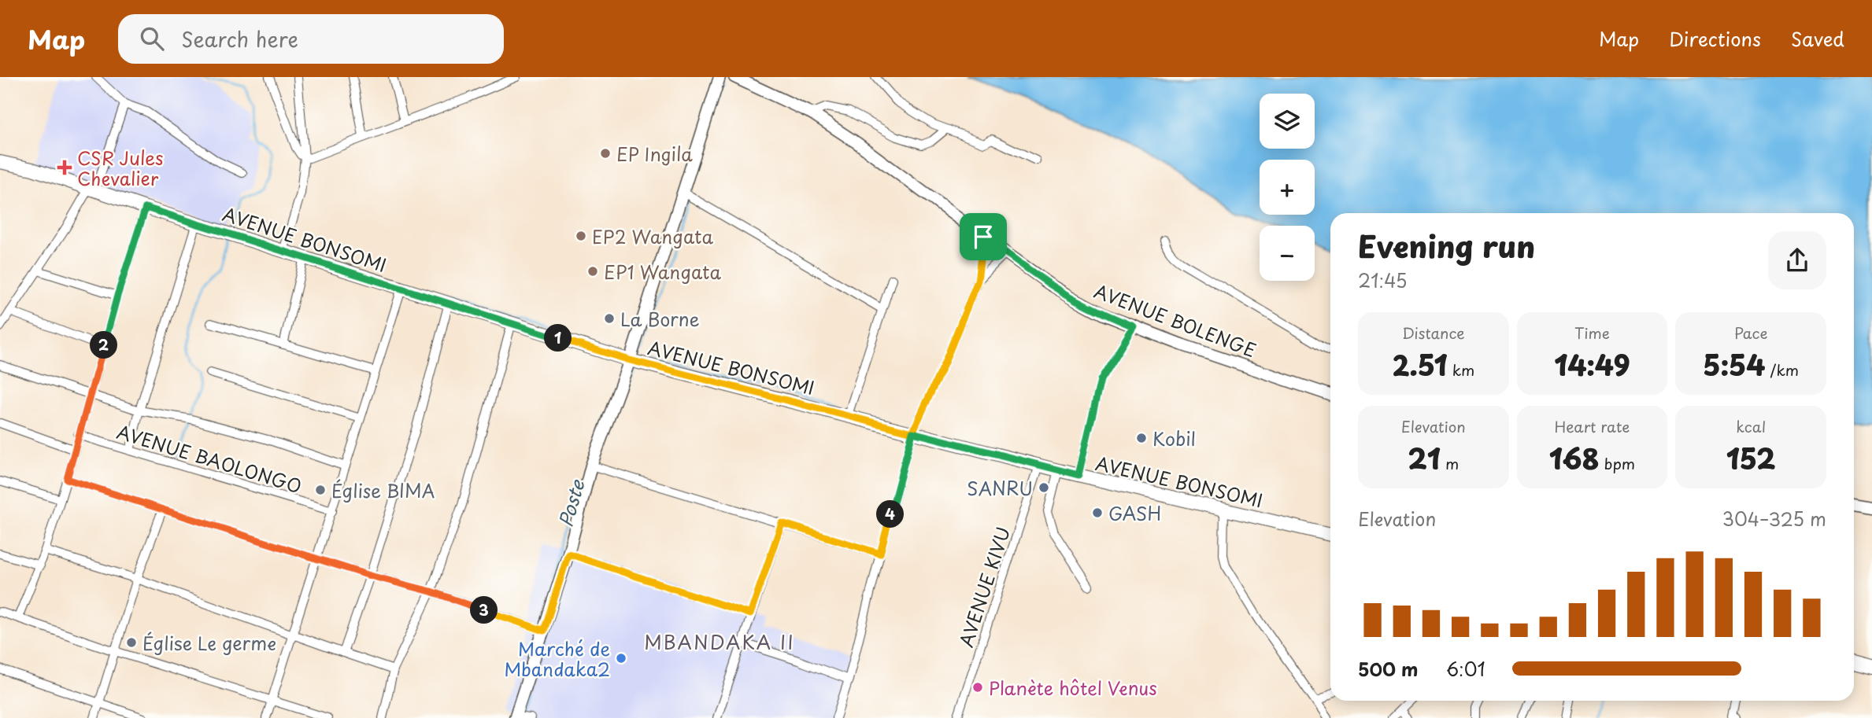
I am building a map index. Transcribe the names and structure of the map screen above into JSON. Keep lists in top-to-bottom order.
{
  "streets": {
    "main road": ["AVENUE BONSOMI"],
    "street": ["AVENUE BOLENGE", "AVENUE BAOLONGO", "AVENUE KIVU"]
  },
  "crossings": [
    ["AVENUE BONSOMI", "AVENUE KIVU"]
  ],
  "districts": ["MBANDAKA II"],
  "water": ["Poste"],
  "places": {
    "other": [
      "EP Ingila",
      "EP2 Wangata",
      "EP1 Wangata",
      "La Borne",
      "Kobil",
      "SANRU",
      "Église BIMA",
      "GASH",
      "Église Le germe",
      "Marché de Mbandaka2",
      "Planète hôtel Venus"
    ],
    "health": ["CSR Jules Chevalier"]
  },
  "page": {
    "header": "Map",
    "search": "Search here",
    "nav": ["Map", "Directions", "Saved"],
    "map_buttons": ["+", "−"],
    "heading": ["Evening run", "21:45"],
    "stats": [
      ["Distance", "2.51 km"],
      ["Time", "14:49"],
      ["Pace", "5:54 /km"],
      ["Elevation", "21 m"],
      ["Heart rate", "168 bpm"],
      ["kcal", "152"]
    ],
    "pins": [
      "1",
      "2",
      "4",
      "3"
    ],
    "chart": ["Elevation", "304–325 m"],
    "list": [
      {
        "name": "500 m",
        "note": "6:01"
      }
    ]
  }
}
